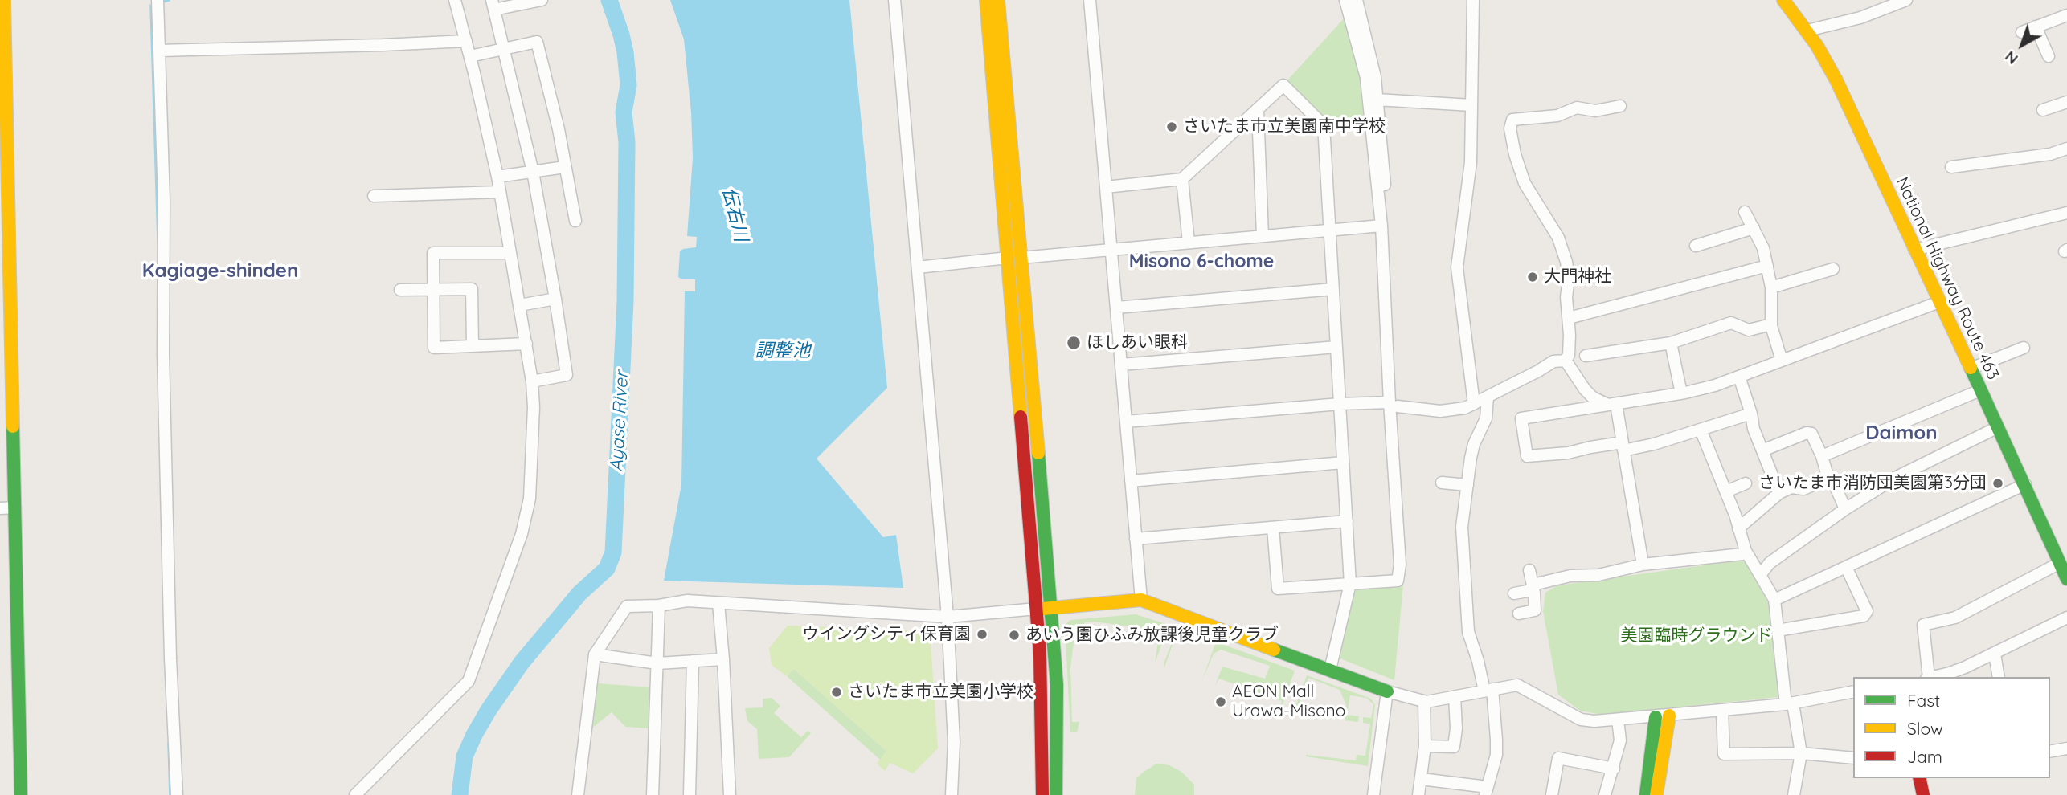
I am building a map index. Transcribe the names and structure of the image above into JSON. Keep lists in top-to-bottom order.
{
  "streets": {
    "main road": ["National Highway Route 463"]
  },
  "districts": ["Misono 6-chome", "Kagiage-shinden", "Daimon"],
  "water": ["伝右川", "調整池", "Ayase River"],
  "parks": ["美園臨時グラウンド"],
  "places": [
    "さいたま市立美園南中学校",
    "大門神社",
    "ほしあい眼科",
    "さいたま市消防団美園第3分団",
    "ウイングシティ保育園",
    "あいう園ひふみ放課後児童クラブ",
    "さいたま市立美園小学校",
    "AEON Mall Urawa-Misono"
  ],
  "legend": ["Fast", "Slow", "Jam"],
  "north": "bottom left"
}
